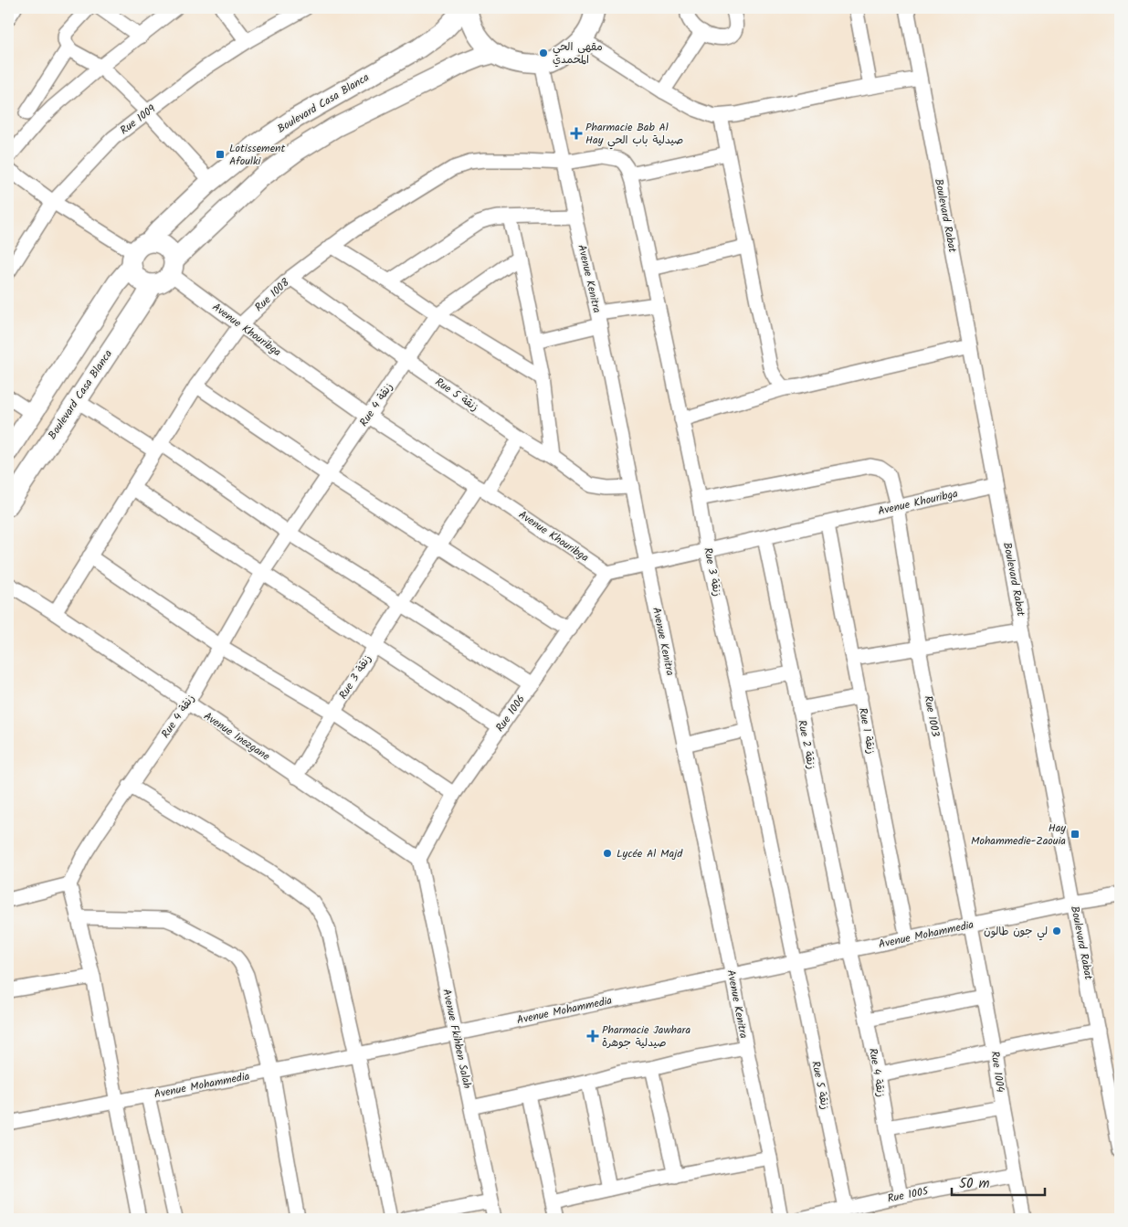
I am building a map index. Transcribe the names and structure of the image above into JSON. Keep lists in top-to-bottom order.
{
  "streets": {
    "main road": ["Boulevard Casa Blanca"],
    "street": [
      "Rue 1009",
      "Boulevard Rabat",
      "Avenue Kenitra",
      "Rue 1008",
      "Avenue Khouribga",
      "Rue 5 زنقة",
      "Rue 4 زنقة",
      "Rue 3 زنقة",
      "Rue 1006",
      "Rue 1003",
      "Rue 1 زنقة",
      "Avenue Inezgane",
      "Rue 2 زنقة",
      "Avenue Mohammedia",
      "Avenue Fkihben Salah",
      "Rue 1004",
      "Rue 1005"
    ]
  },
  "crossings": [
    ["Boulevard Casa Blanca", "Avenue Khouribga"],
    ["Boulevard Rabat", "Avenue Khouribga"],
    ["Boulevard Rabat", "Avenue Mohammedia"],
    ["Avenue Kenitra", "Rue 1008"],
    ["Avenue Kenitra", "Avenue Khouribga"],
    ["Avenue Kenitra", "Rue 5 زنقة"],
    ["Avenue Kenitra", "Avenue Mohammedia"],
    ["Rue 1008", "Avenue Khouribga"],
    ["Rue 1008", "Rue 5 زنقة"],
    ["Rue 1008", "Avenue Inezgane"],
    ["Avenue Khouribga", "Rue 4 زنقة"],
    ["Avenue Khouribga", "Rue 3 زنقة"],
    ["Avenue Khouribga", "Rue 1006"],
    ["Avenue Khouribga", "Rue 1003"],
    ["Avenue Khouribga", "Rue 1 زنقة"],
    ["Avenue Khouribga", "Rue 2 زنقة"],
    ["Rue 5 زنقة", "Rue 4 زنقة"],
    ["Rue 5 زنقة", "Rue 3 زنقة"],
    ["Rue 5 زنقة", "Avenue Mohammedia"],
    ["Rue 5 زنقة", "Rue 1005"],
    ["Rue 4 زنقة", "Avenue Inezgane"],
    ["Rue 4 زنقة", "Rue 2 زنقة"],
    ["Rue 4 زنقة", "Avenue Mohammedia"],
    ["Rue 4 زنقة", "Rue 1005"],
    ["Rue 3 زنقة", "Rue 1003"],
    ["Rue 3 زنقة", "Avenue Inezgane"],
    ["Rue 3 زنقة", "Avenue Mohammedia"],
    ["Rue 1006", "Avenue Inezgane"],
    ["Rue 1006", "Avenue Fkihben Salah"],
    ["Rue 1003", "Avenue Mohammedia"],
    ["Rue 1003", "Rue 1004"],
    ["Rue 1 زنقة", "Avenue Mohammedia"],
    ["Avenue Inezgane", "Avenue Fkihben Salah"],
    ["Rue 2 زنقة", "Avenue Mohammedia"],
    ["Avenue Mohammedia", "Avenue Fkihben Salah"],
    ["Avenue Mohammedia", "Rue 1004"],
    ["Rue 1004", "Rue 1005"]
  ],
  "places": {
    "other": ["مقهى الحي المحمدي", "Lycée Al Majd", "لي جون طالون"],
    "health": ["Pharmacie Bab Al Hay صيدلية باب الحي", "Pharmacie Jawhara صيدلية جوهرة"],
    "transit": ["Lotissement Afoulki", "Hay Mohammedie-Zaouia"]
  },
  "scale_bar": "50 m"
}
